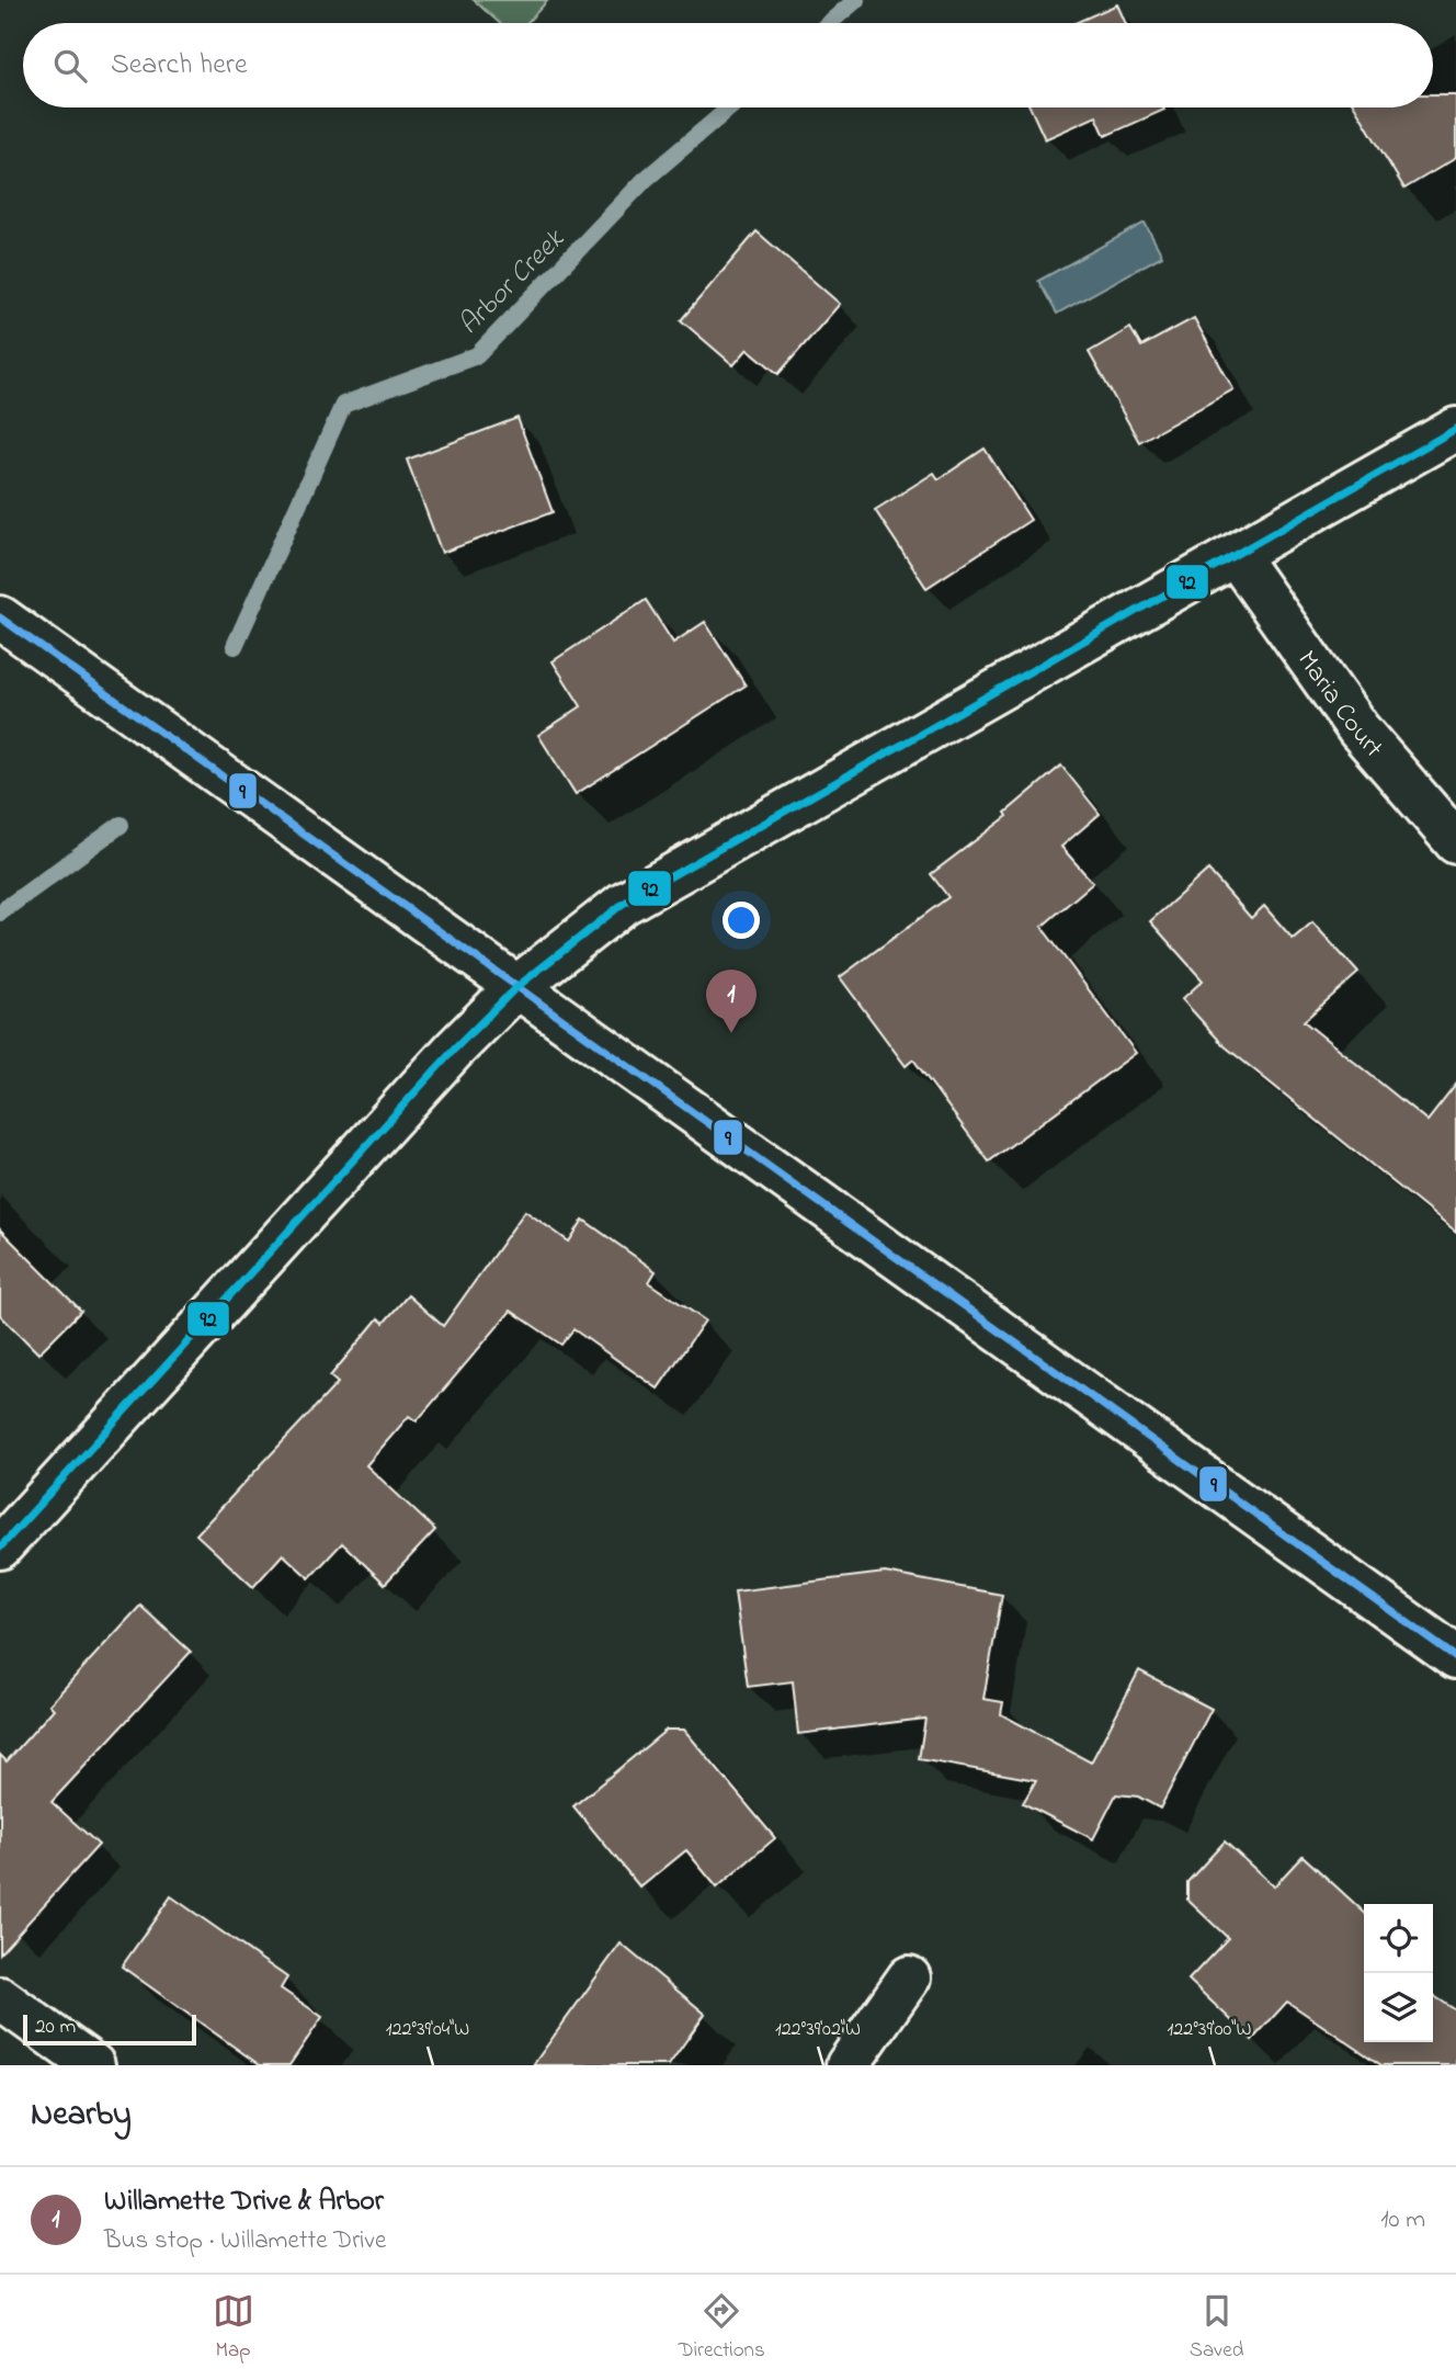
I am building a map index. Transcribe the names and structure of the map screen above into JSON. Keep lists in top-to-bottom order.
{
  "streets": {
    "street": ["Maria Court"]
  },
  "water": ["Arbor Creek"],
  "lines": ["transit line 92", "transit line 9"],
  "scale_bar": "20 m",
  "page": {
    "search": "Search here",
    "pins": "1",
    "scale": "20 m",
    "heading": "Nearby",
    "list": [
      {
        "mark": "1",
        "name": "Willamette Drive & Arbor",
        "note": "Bus stop · Willamette Drive",
        "value": "10 m"
      }
    ],
    "nav": ["Map", "Directions", "Saved"]
  },
  "coordinates": ["122°39'04\"W", "122°39'02\"W", "122°39'00\"W"]
}
